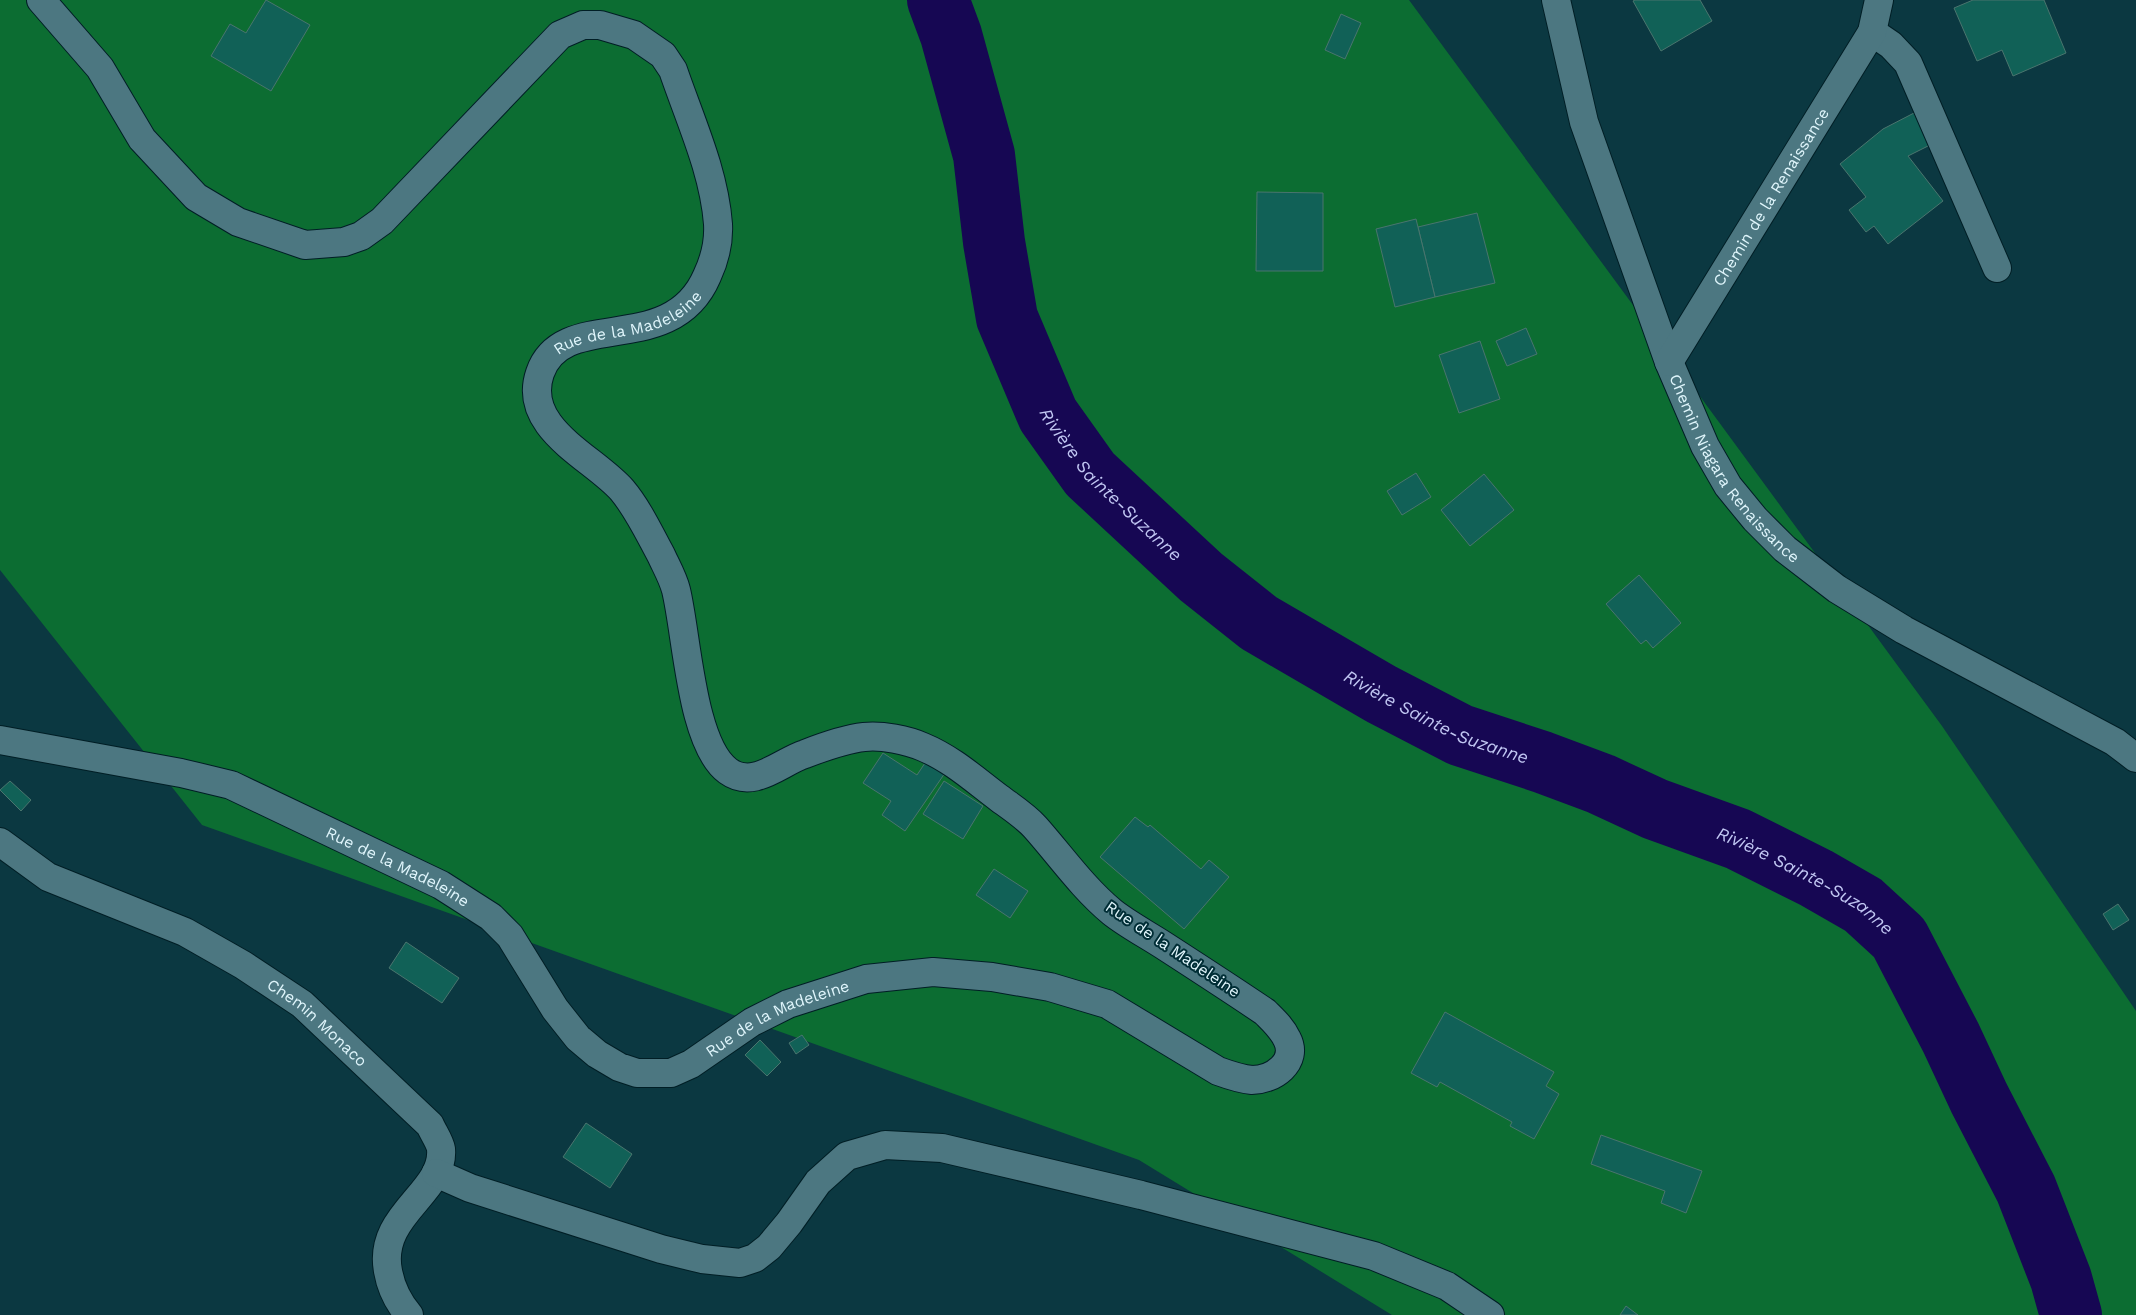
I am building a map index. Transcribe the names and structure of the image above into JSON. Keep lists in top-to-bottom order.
{
  "streets": {
    "street": [
      "Chemin de la Renaissance",
      "Rue de la Madeleine",
      "Chemin Niagara Renaissance",
      "Chemin Monaco"
    ]
  },
  "crossings": [
    ["Chemin de la Renaissance", "Chemin Niagara Renaissance"]
  ],
  "water": ["Rivière Sainte-Suzanne"]
}
